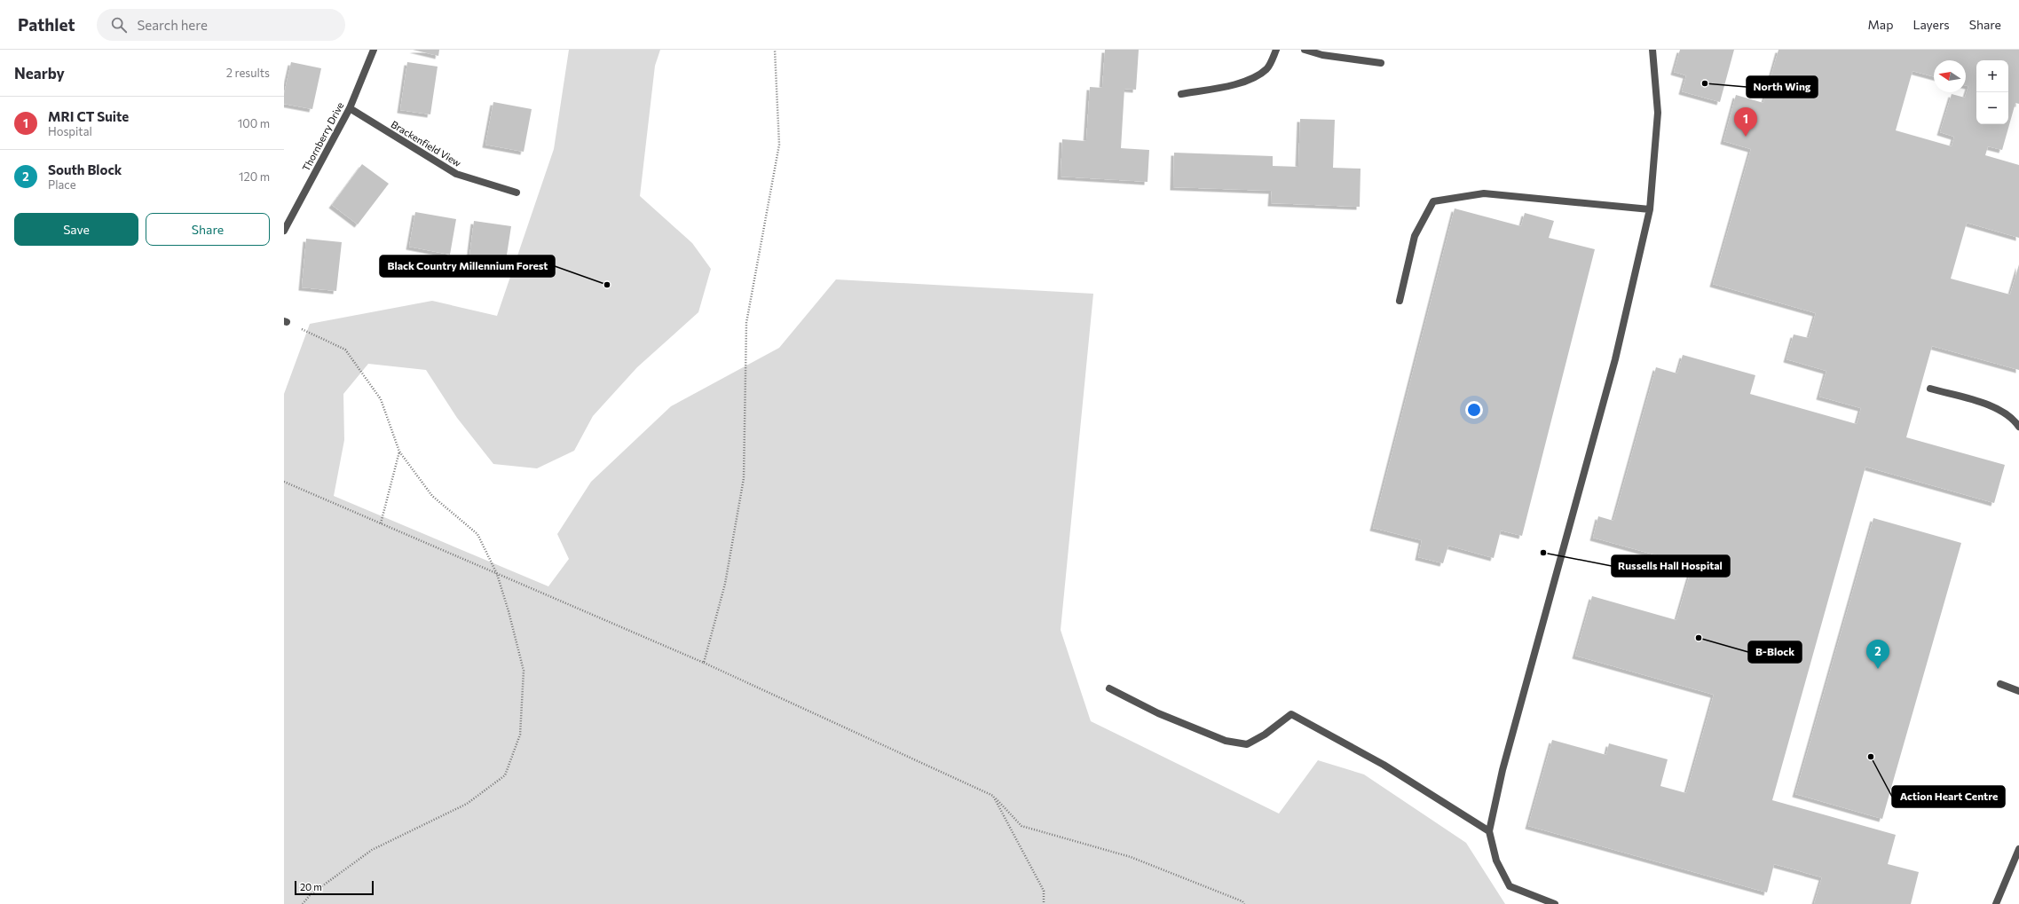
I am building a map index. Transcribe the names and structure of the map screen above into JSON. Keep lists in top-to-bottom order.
{
  "streets": {
    "street": ["Thornberry Drive", "Brackenfield View"]
  },
  "crossings": [
    ["Thornberry Drive", "Brackenfield View"]
  ],
  "places": [
    "North Wing",
    "Black Country Millennium Forest",
    "Russells Hall Hospital",
    "B-Block",
    "Action Heart Centre"
  ],
  "scale_bar": "20 m",
  "north": "left",
  "page": {
    "header": "Pathlet",
    "search": "Search here",
    "nav": ["Map", "Layers", "Share"],
    "heading": ["Nearby", "2 results"],
    "map_buttons": ["+", "−"],
    "list": [
      {
        "mark": "1",
        "name": "MRI CT Suite",
        "note": "Hospital",
        "value": "100 m"
      },
      {
        "mark": "2",
        "name": "South Block",
        "note": "Place",
        "value": "120 m"
      }
    ],
    "pins": ["1", "2"],
    "buttons": ["Save", "Share"],
    "scale": "20 m"
  }
}
